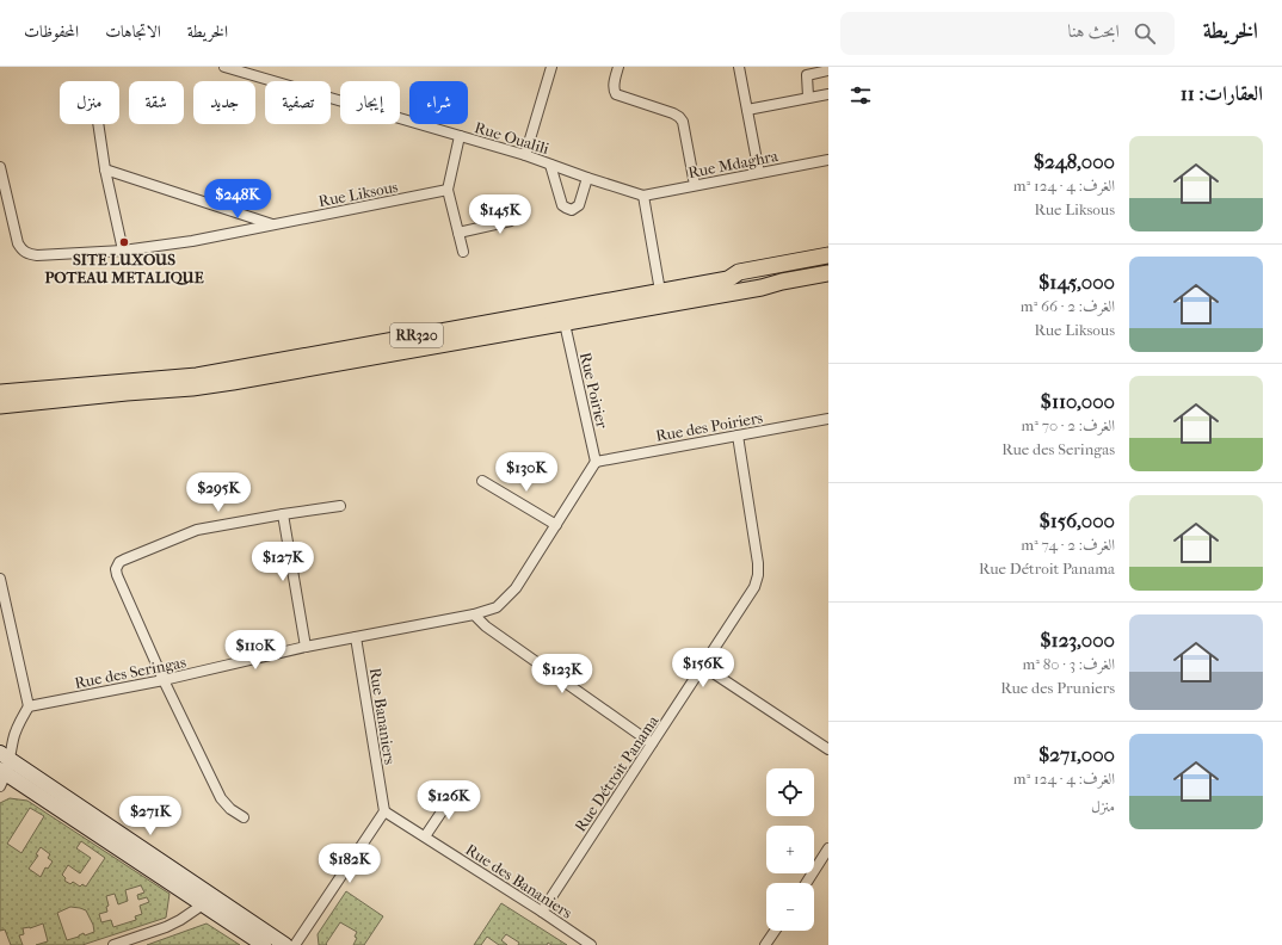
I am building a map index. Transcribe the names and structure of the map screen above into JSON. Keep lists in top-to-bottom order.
{
  "streets": {
    "main road": ["RR320"],
    "street": [
      "Rue Oualili",
      "Rue Mdaghra",
      "Rue Liksous",
      "Rue Poirier",
      "Rue des Poiriers",
      "Rue des Seringas",
      "Rue Bananiers",
      "Rue Détroit Panama",
      "Rue des Bananiers"
    ]
  },
  "crossings": [
    ["Rue Oualili", "Rue Mdaghra"],
    ["RR320", "Rue Poirier"],
    ["Rue Poirier", "Rue des Poiriers"],
    ["Rue Poirier", "Rue des Seringas"],
    ["Rue des Poiriers", "Rue des Seringas"],
    ["Rue des Poiriers", "Rue Détroit Panama"],
    ["Rue des Seringas", "Rue Bananiers"],
    ["Rue Bananiers", "Rue des Bananiers"],
    ["Rue Détroit Panama", "Rue des Bananiers"]
  ],
  "places": ["SITE LUXOUS POTEAU METALIQUE"],
  "page": {
    "header": "الخريطة",
    "search": "ابحث هنا",
    "nav": ["الخريطة", "الاتجاهات", "المحفوظات"],
    "heading": "العقارات: 11",
    "chip": [
      "شراء",
      "إيجار",
      "تصفية",
      "جديد",
      "شقة",
      "منزل"
    ],
    "list": [
      {
        "name": "$248,000",
        "note": "الغرف: 4 · 124 m² · Rue Liksous"
      },
      {
        "name": "$145,000",
        "note": "الغرف: 2 · 66 m² · Rue Liksous"
      },
      {
        "name": "$110,000",
        "note": "الغرف: 2 · 70 m² · Rue des Seringas"
      },
      {
        "name": "$156,000",
        "note": "الغرف: 2 · 74 m² · Rue Détroit Panama"
      },
      {
        "name": "$123,000",
        "note": "الغرف: 3 · 80 m² · Rue des Pruniers"
      },
      {
        "name": "$271,000",
        "note": "الغرف: 4 · 124 m² · منزل"
      }
    ],
    "price": [
      "$248K",
      "$145K",
      "$130K",
      "$295K",
      "$127K",
      "$110K",
      "$156K",
      "$123K",
      "$126K",
      "$271K",
      "$182K"
    ],
    "map_buttons": ["+", "−"]
  }
}
